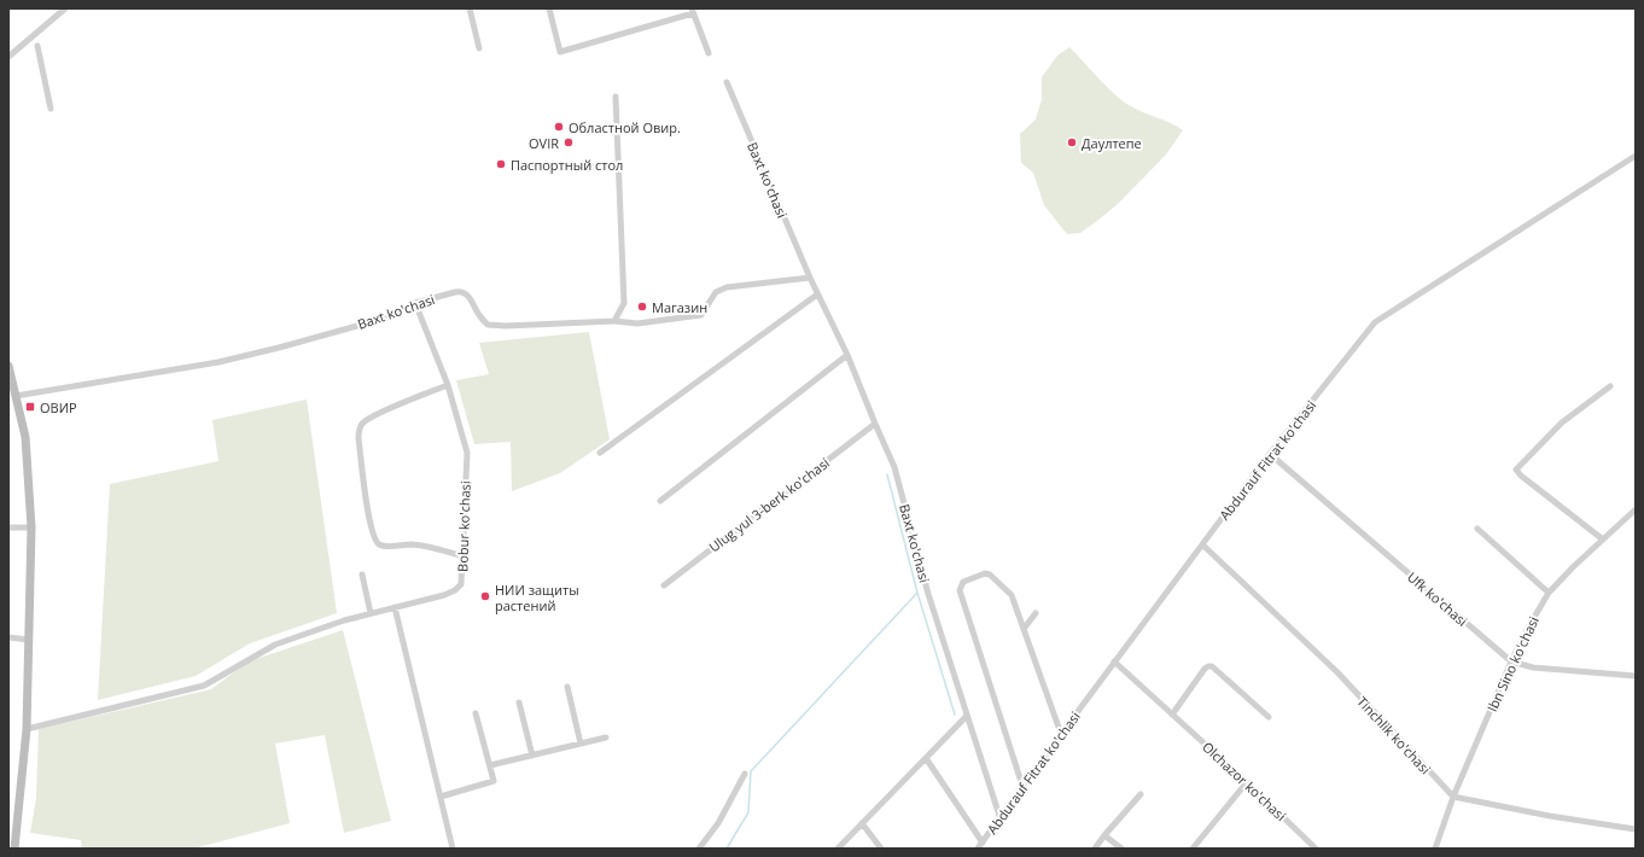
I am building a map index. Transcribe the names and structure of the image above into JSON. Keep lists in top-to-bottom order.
{
  "streets": {
    "street": [
      "Baxt ko'chasi",
      "Abdurauf Fitrat ko'chasi",
      "Ulug yul 3-berk ko'chasi",
      "Bobur ko'chasi",
      "Ufk ko'chasi",
      "Ibn Sino ko'chasi",
      "Tinchlik ko'chasi",
      "Olchazor ko'chasi"
    ]
  },
  "crossings": [
    ["Baxt ko'chasi", "Abdurauf Fitrat ko'chasi"],
    ["Baxt ko'chasi", "Ulug yul 3-berk ko'chasi"],
    ["Baxt ko'chasi", "Bobur ko'chasi"],
    ["Abdurauf Fitrat ko'chasi", "Ufk ko'chasi"],
    ["Abdurauf Fitrat ko'chasi", "Tinchlik ko'chasi"],
    ["Abdurauf Fitrat ko'chasi", "Olchazor ko'chasi"],
    ["Ufk ko'chasi", "Ibn Sino ko'chasi"],
    ["Ibn Sino ko'chasi", "Tinchlik ko'chasi"]
  ],
  "places": {
    "other": [
      "Областной Овир.",
      "OVIR",
      "Даултепе",
      "Паспортный стол",
      "Магазин",
      "НИИ защиты растений"
    ],
    "transit": ["ОВИР"]
  }
}
